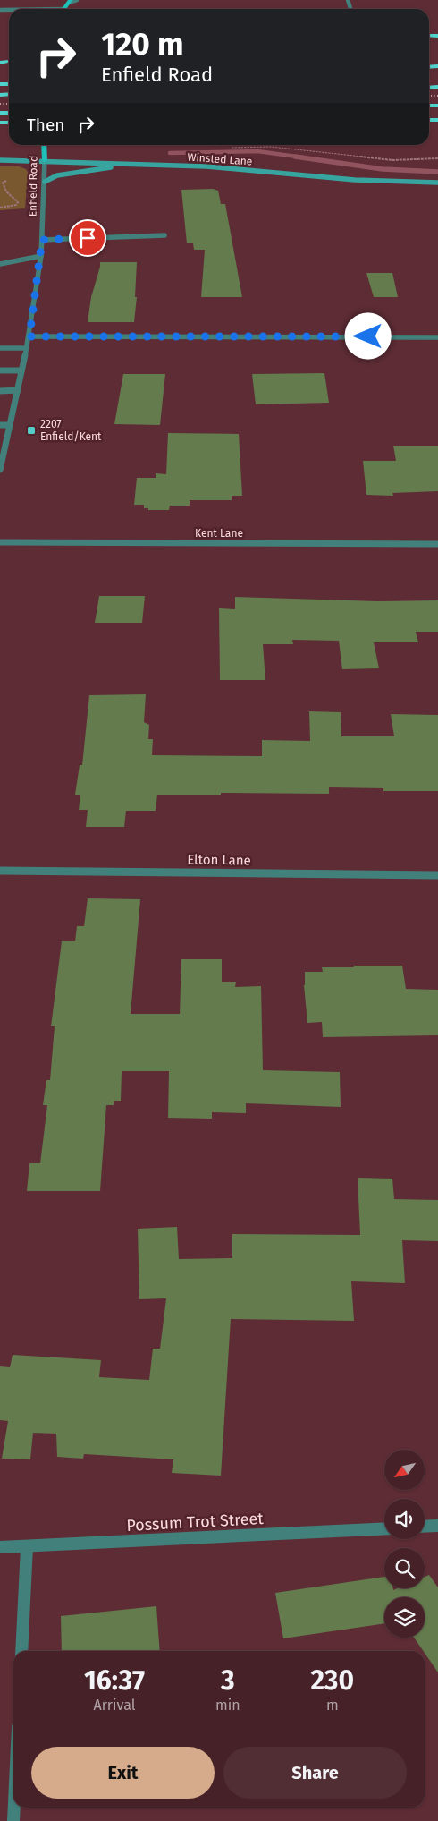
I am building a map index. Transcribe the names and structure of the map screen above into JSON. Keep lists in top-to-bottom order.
{
  "streets": {
    "main road": ["Winsted Lane", "Enfield Road"],
    "street": ["Kent Lane", "Elton Lane", "Possum Trot Street"]
  },
  "crossings": [
    ["Winsted Lane", "Enfield Road"]
  ],
  "places": {
    "transit": ["2207 Enfield/Kent"]
  },
  "north": "bottom left",
  "page": {
    "turn": ["120 m", "Enfield Road"],
    "then": "Then",
    "eta": [
      "16:37",
      "Arrival",
      "3",
      "min",
      "230",
      "m"
    ],
    "buttons": ["Exit", "Share"]
  }
}
